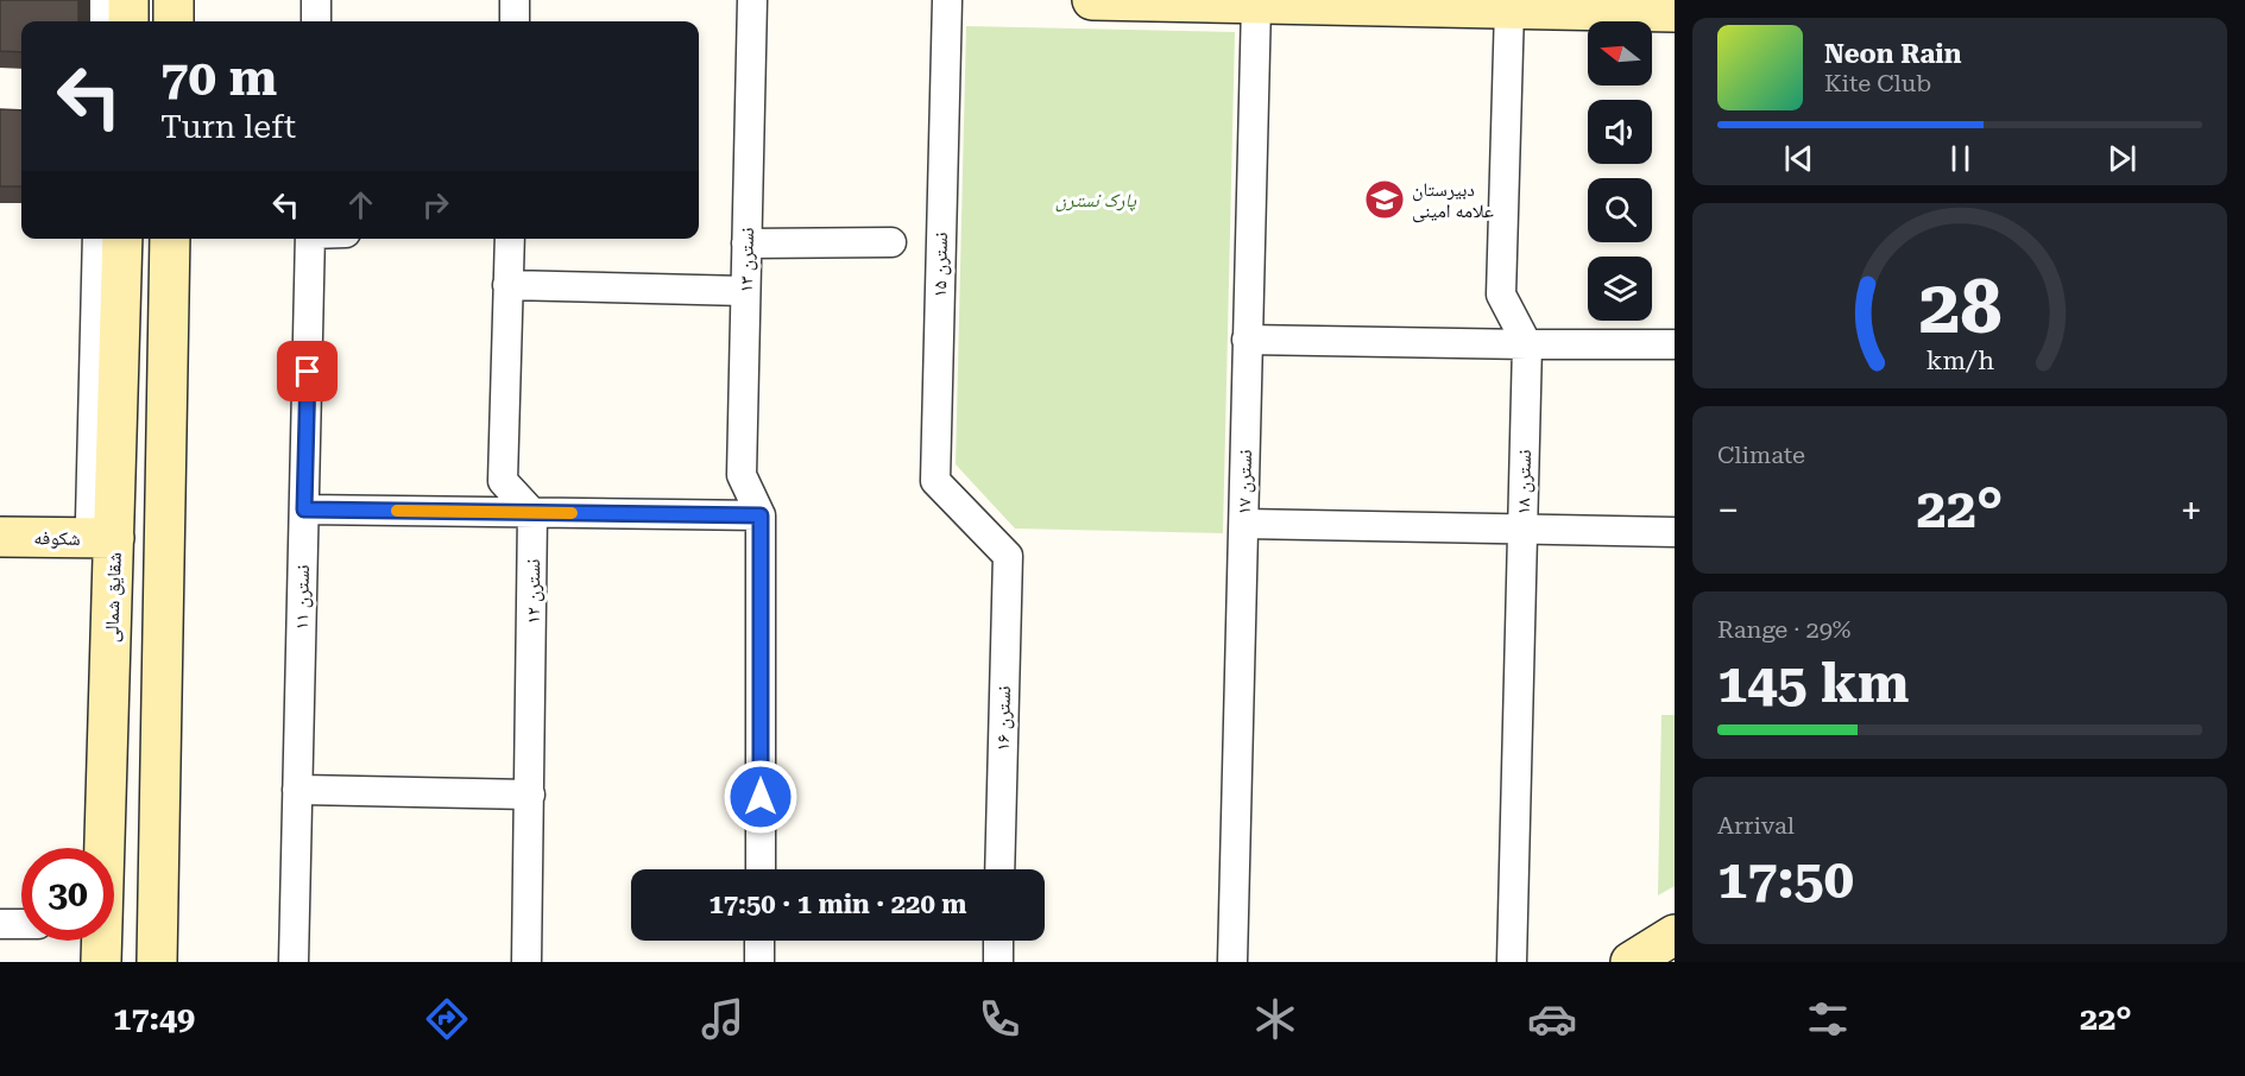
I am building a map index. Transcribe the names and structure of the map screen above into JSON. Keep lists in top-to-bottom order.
{
  "streets": {
    "main road": ["شکوفه", "شقایق شمالی"],
    "street": [
      "نسترن ۱۳",
      "نسترن ۱۵",
      "نسترن ۱۷",
      "نسترن ۱۸",
      "نسترن ۱۲",
      "نسترن ۱۱",
      "نسترن ۱۶"
    ]
  },
  "crossings": [
    ["نسترن ۱۵", "نسترن ۱۶"],
    ["شکوفه", "شقایق شمالی"]
  ],
  "parks": ["پارک نسترن"],
  "places": {
    "school or university": ["دبیرستان علامه امینی"]
  },
  "north": "left",
  "page": {
    "turn": ["70 m", "Turn left"],
    "song": ["Neon Rain", "Kite Club"],
    "tile": [
      "Climate",
      ["Range · 29%", "145 km"],
      ["Arrival", "17:50"]
    ],
    "heat": ["−", "22°", "+"],
    "limit": "30",
    "trip": "17:50 · 1 min · 220 m",
    "tabs": ["17:49", "22°"],
    "gauge": ["28", "km/h"]
  }
}
